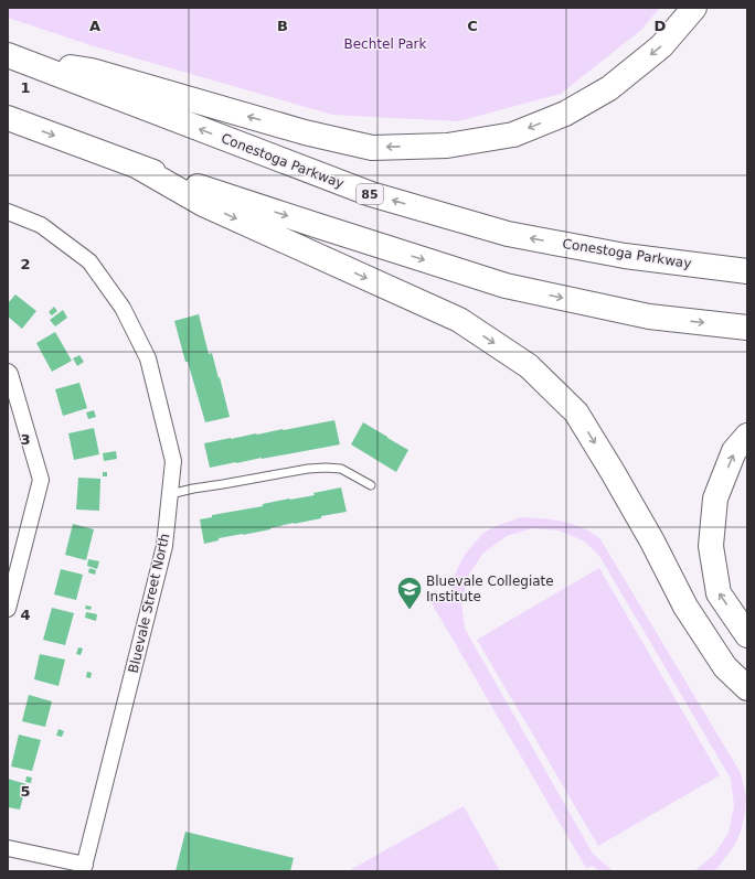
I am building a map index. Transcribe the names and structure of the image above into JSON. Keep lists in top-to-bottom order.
{
  "streets": {
    "highway": ["Conestoga Parkway", "85"],
    "street": ["Bluevale Street North"]
  },
  "parks": ["Bechtel Park"],
  "places": {
    "school or university": ["Bluevale Collegiate Institute"]
  },
  "grid": {
    "columns": [
      "A",
      "B",
      "C",
      "D"
    ],
    "rows": [
      "1",
      "2",
      "3",
      "4",
      "5"
    ]
  }
}
